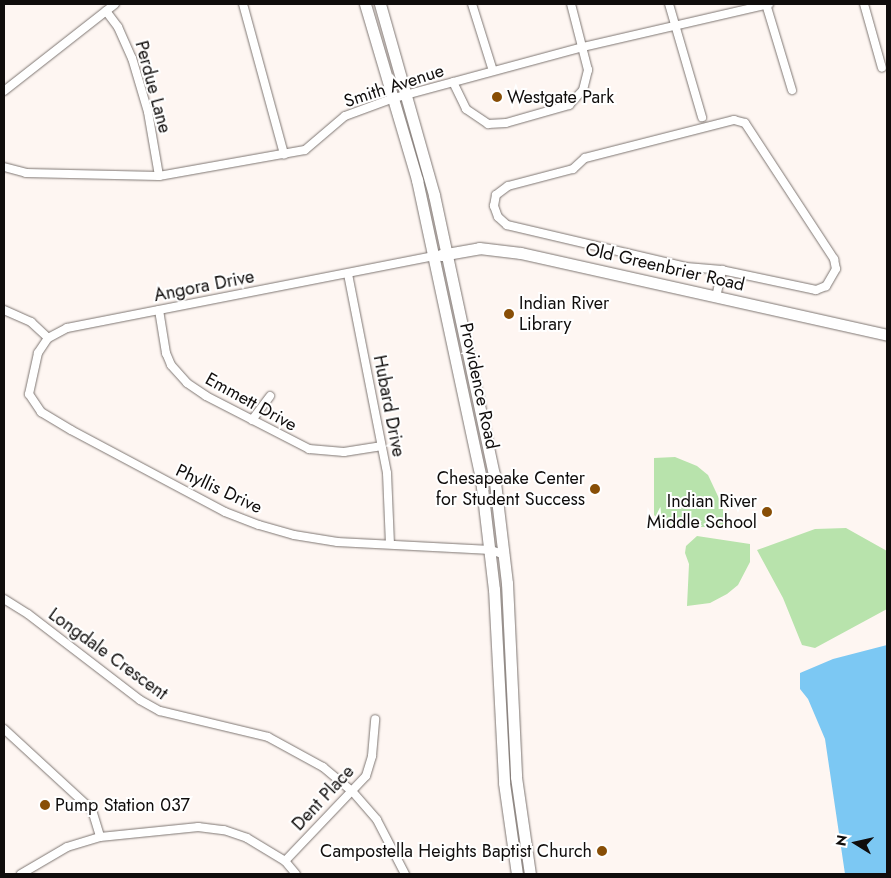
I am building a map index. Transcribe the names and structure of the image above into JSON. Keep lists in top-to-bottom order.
{
  "streets": {
    "main road": ["Old Greenbrier Road", "Providence Road"],
    "street": [
      "Smith Avenue",
      "Perdue Lane",
      "Angora Drive",
      "Emmett Drive",
      "Hubard Drive",
      "Phyllis Drive",
      "Longdale Crescent",
      "Dent Place"
    ]
  },
  "crossings": [
    ["Smith Avenue", "Perdue Lane"],
    ["Smith Avenue", "Providence Road"],
    ["Old Greenbrier Road", "Angora Drive"],
    ["Old Greenbrier Road", "Providence Road"],
    ["Angora Drive", "Providence Road"],
    ["Angora Drive", "Emmett Drive"],
    ["Angora Drive", "Hubard Drive"],
    ["Angora Drive", "Phyllis Drive"],
    ["Providence Road", "Phyllis Drive"],
    ["Emmett Drive", "Hubard Drive"],
    ["Hubard Drive", "Phyllis Drive"],
    ["Longdale Crescent", "Dent Place"]
  ],
  "places": [
    "Westgate Park",
    "Indian River Library",
    "Chesapeake Center for Student Success",
    "Indian River Middle School",
    "Pump Station 037",
    "Campostella Heights Baptist Church"
  ],
  "north": "left"
}
